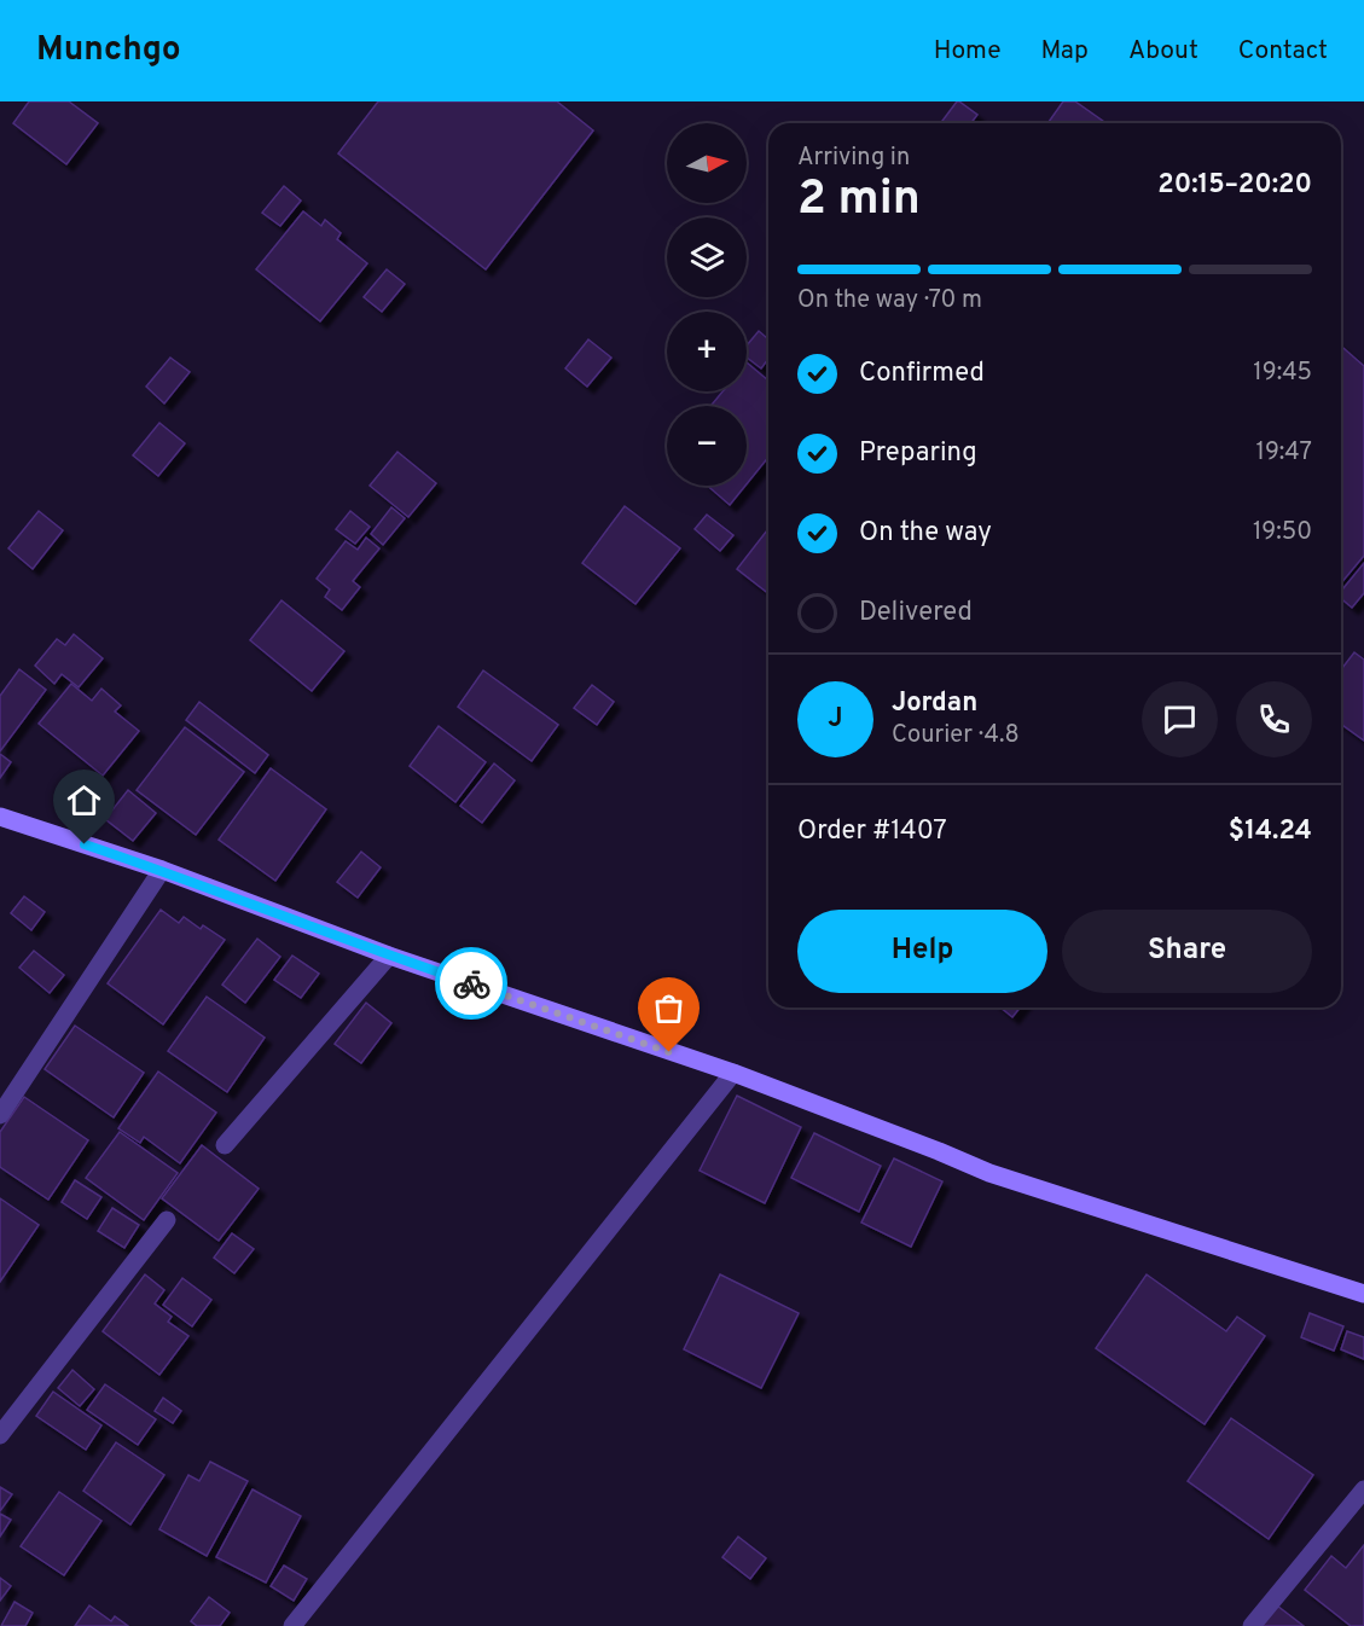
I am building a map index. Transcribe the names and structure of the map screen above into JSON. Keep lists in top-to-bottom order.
{
  "north": "right",
  "page": {
    "header": "Munchgo",
    "nav": [
      "Home",
      "Map",
      "About",
      "Contact"
    ],
    "map_buttons": ["+", "−"],
    "heading": ["2 min", "Arriving in", "20:15–20:20"],
    "panel": [
      "Jordan",
      "Courier · 4.8",
      "Order #1407",
      "$14.24"
    ],
    "bar": "On the way · 70 m",
    "list": [
      ["Confirmed", "19:45"],
      ["Preparing", "19:47"],
      ["On the way", "19:50"],
      "Delivered"
    ],
    "round": "J",
    "buttons": ["Help", "Share"]
  }
}
